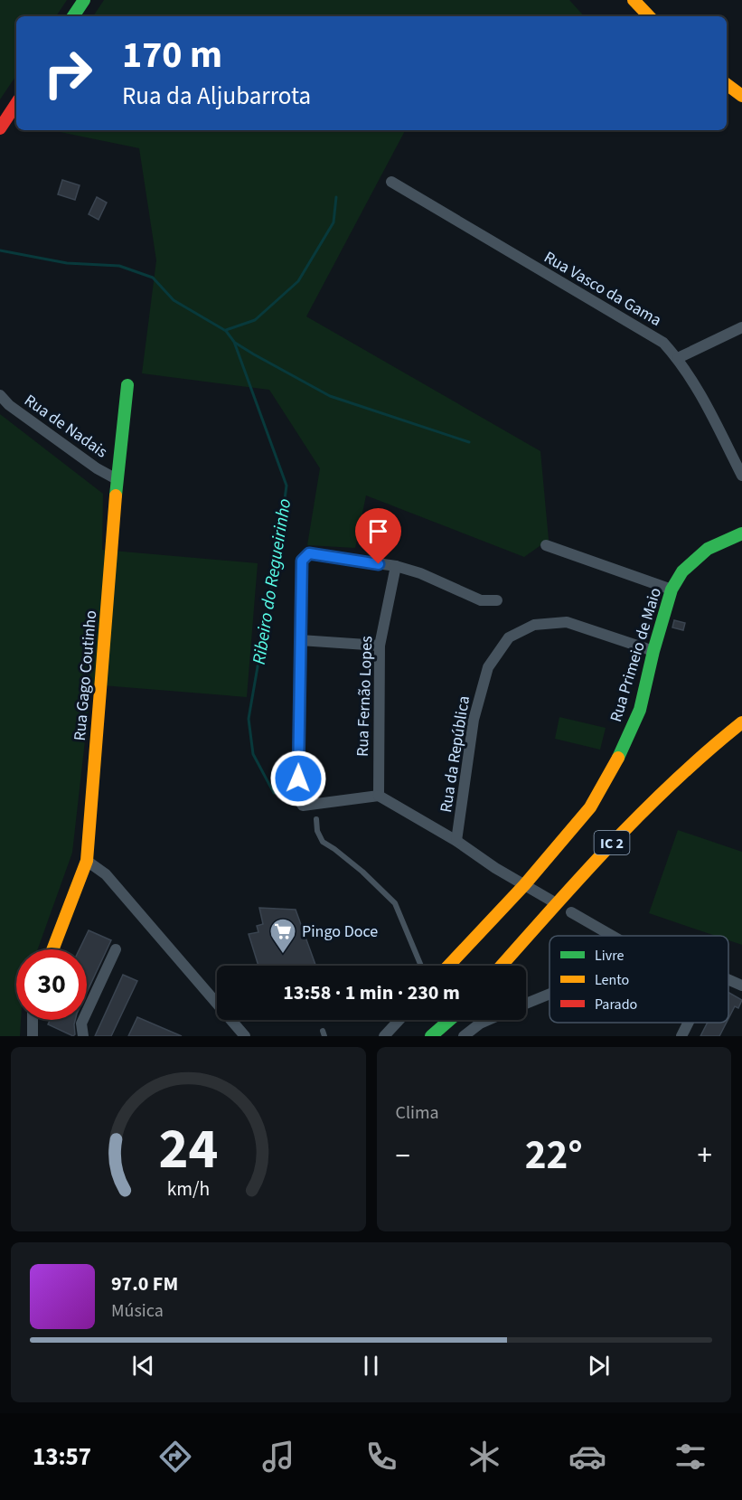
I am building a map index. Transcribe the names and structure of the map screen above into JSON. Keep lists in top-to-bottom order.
{
  "streets": {
    "main road": ["Rua Primeio de Maio", "Rua Gago Coutinho", "IC 2"],
    "street": [
      "Rua Vasco da Gama",
      "Rua de Nadais",
      "Rua Fernão Lopes",
      "Rua da República"
    ]
  },
  "crossings": [
    ["Rua de Nadais", "Rua Gago Coutinho"],
    ["Rua Primeio de Maio", "Rua da República"]
  ],
  "water": ["Ribeiro do Regueirinho"],
  "places": {
    "supermarket": ["Pingo Doce"]
  },
  "legend": ["Livre", "Lento", "Parado"],
  "page": {
    "turn": ["170 m", "Rua da Aljubarrota"],
    "limit": "30",
    "trip": "13:58 · 1 min · 230 m",
    "tile": "Clima",
    "heat": ["−", "22°", "+"],
    "song": ["97.0 FM", "Música"],
    "tabs": "13:57",
    "gauge": ["24", "km/h"]
  }
}
